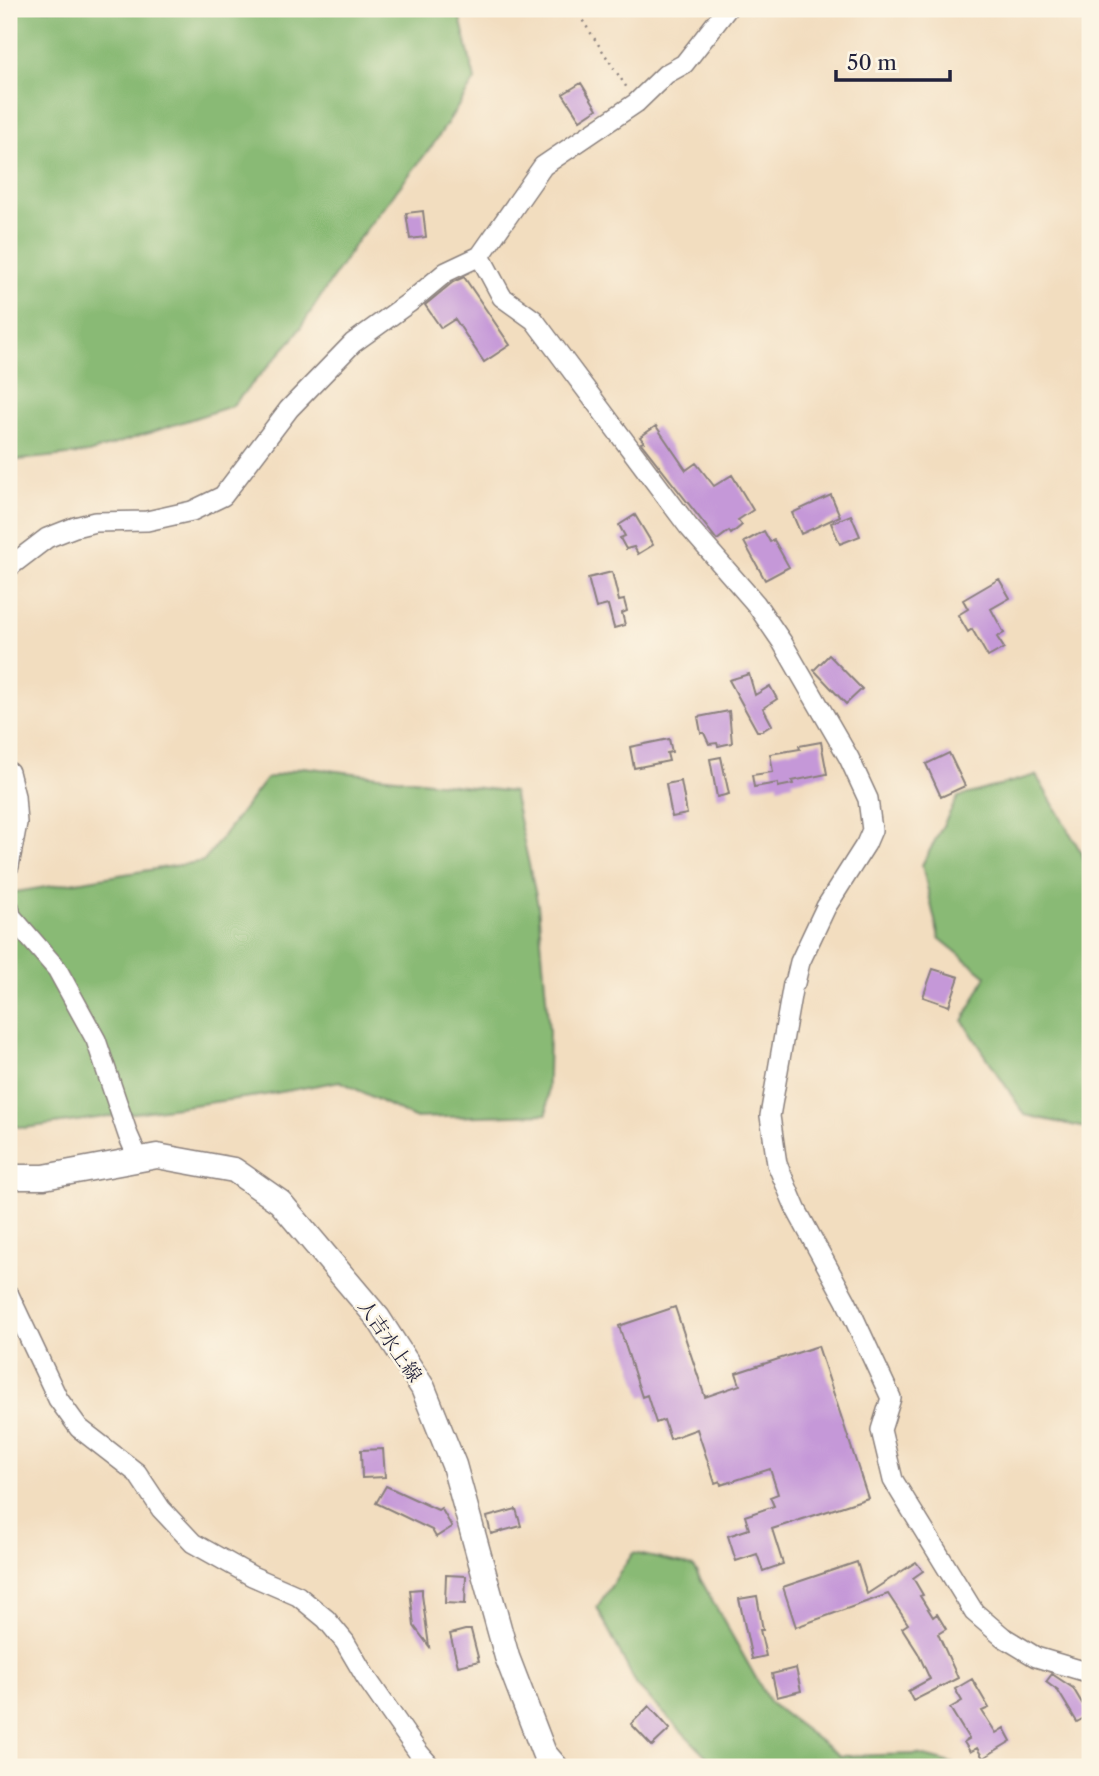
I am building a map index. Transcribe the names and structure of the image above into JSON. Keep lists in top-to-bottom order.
{
  "streets": {
    "main road": ["人吉水上線"]
  },
  "scale_bar": "50 m"
}
